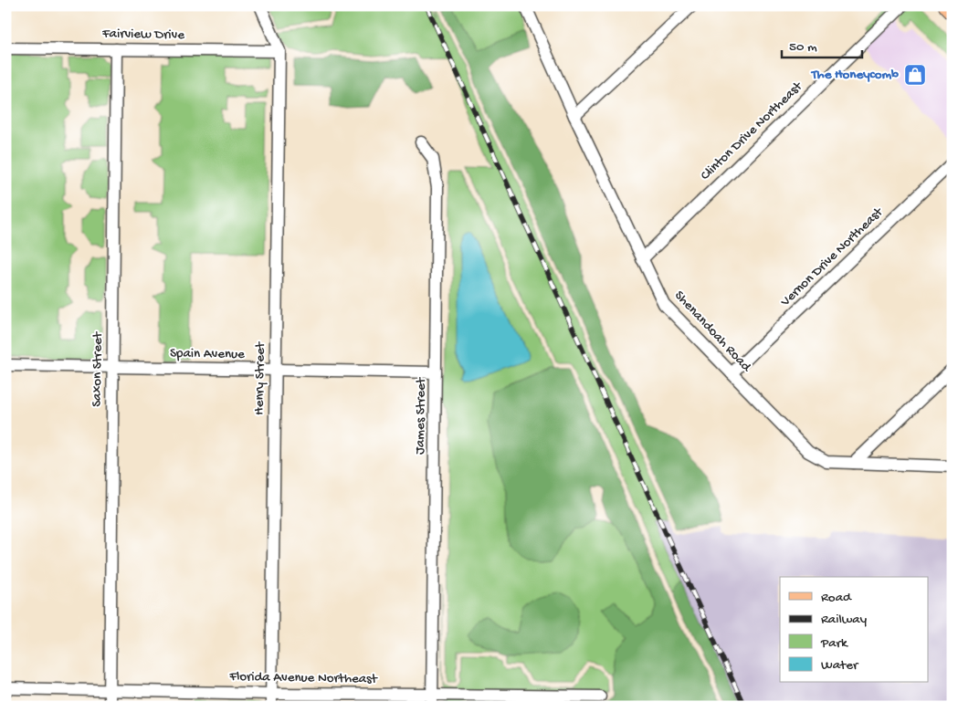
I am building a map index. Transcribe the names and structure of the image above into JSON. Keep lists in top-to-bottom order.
{
  "streets": {
    "street": [
      "Fairview Drive",
      "Clinton Drive Northeast",
      "Vernon Drive Northeast",
      "Shenandoah Road",
      "Spain Avenue",
      "Saxon Street",
      "Henry Street",
      "James Street",
      "Florida Avenue Northeast"
    ]
  },
  "crossings": [
    ["Fairview Drive", "Saxon Street"],
    ["Fairview Drive", "Henry Street"],
    ["Clinton Drive Northeast", "Shenandoah Road"],
    ["Vernon Drive Northeast", "Shenandoah Road"],
    ["Spain Avenue", "Saxon Street"],
    ["Spain Avenue", "Henry Street"],
    ["Spain Avenue", "James Street"],
    ["Saxon Street", "Florida Avenue Northeast"],
    ["Henry Street", "Florida Avenue Northeast"],
    ["James Street", "Florida Avenue Northeast"]
  ],
  "places": {
    "shop": ["The Honeycomb"]
  },
  "legend": [
    "Road",
    "Railway",
    "Park",
    "Water"
  ],
  "scale_bar": "50 m"
}
